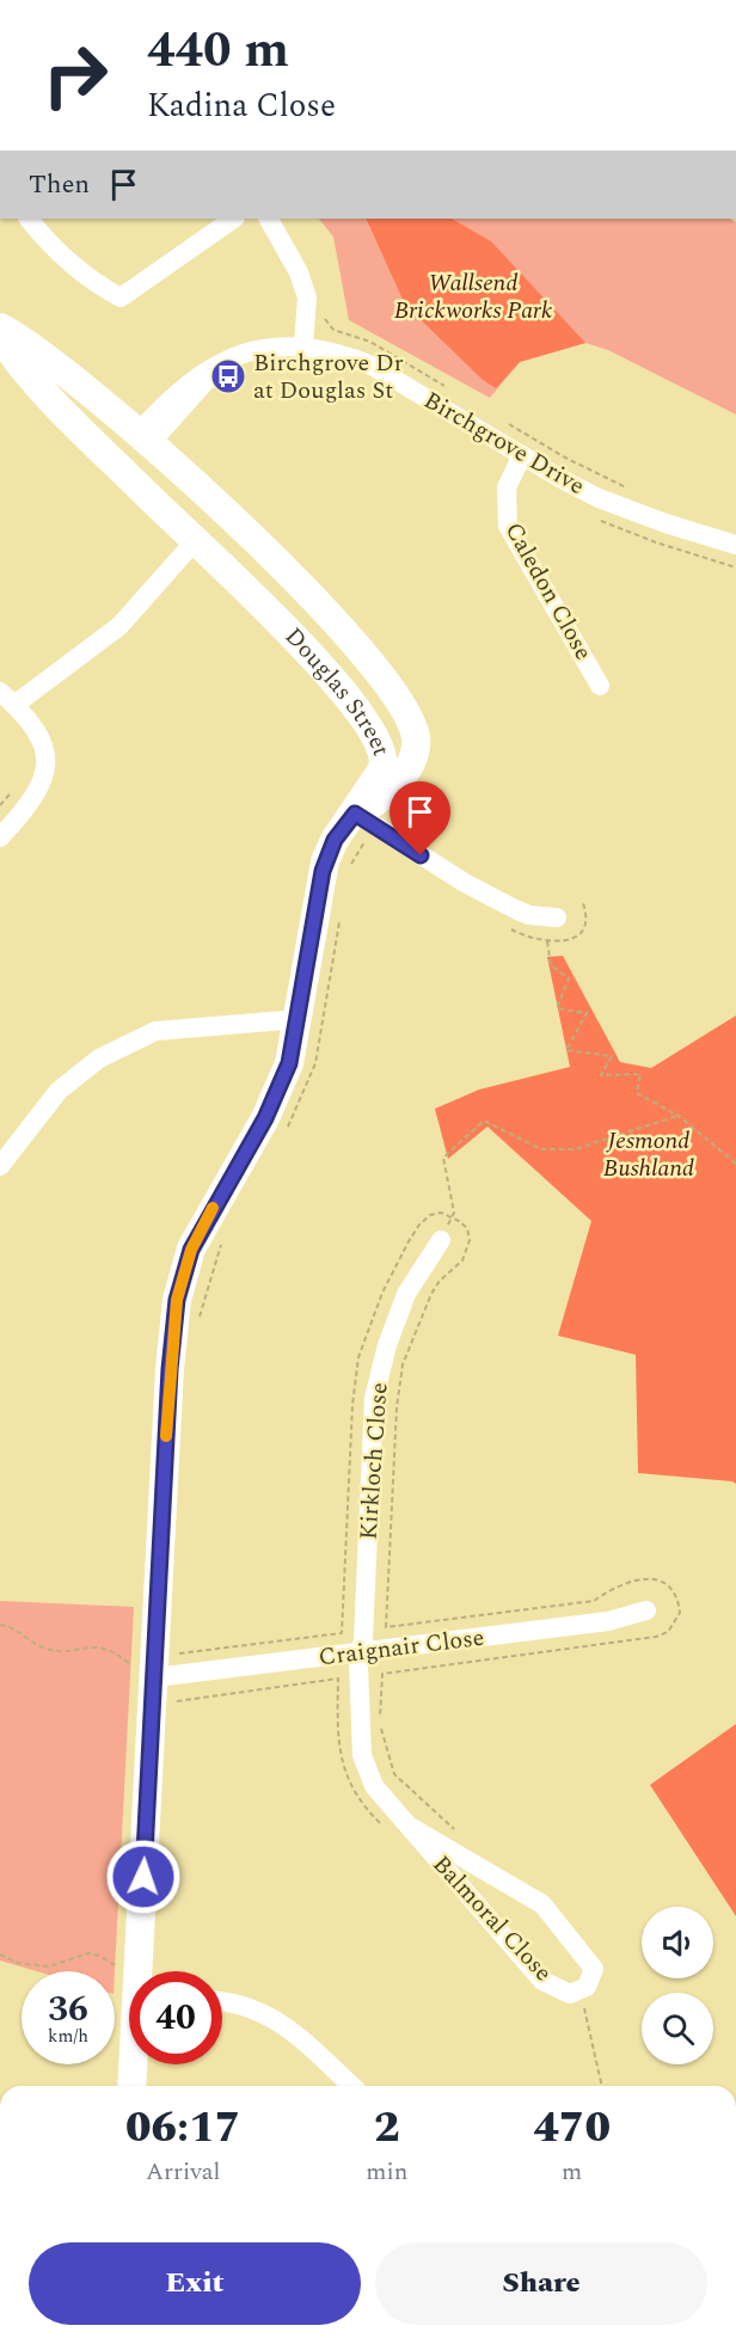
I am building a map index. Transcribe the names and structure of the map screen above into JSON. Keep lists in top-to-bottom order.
{
  "streets": {
    "street": [
      "Birchgrove Drive",
      "Caledon Close",
      "Douglas Street",
      "Kirkloch Close",
      "Craignair Close",
      "Balmoral Close"
    ]
  },
  "crossings": [
    ["Birchgrove Drive", "Caledon Close"],
    ["Birchgrove Drive", "Douglas Street"],
    ["Kirkloch Close", "Craignair Close"],
    ["Kirkloch Close", "Balmoral Close"],
    ["Craignair Close", "Balmoral Close"]
  ],
  "parks": ["Wallsend Brickworks Park", "Jesmond Bushland"],
  "places": {
    "bus stop": ["Birchgrove Dr at Douglas St"]
  },
  "page": {
    "turn": ["440 m", "Kadina Close"],
    "then": "Then",
    "speed": "36 km/h",
    "limit": "40",
    "eta": [
      "06:17",
      "Arrival",
      "2",
      "min",
      "470",
      "m"
    ],
    "buttons": ["Exit", "Share"]
  }
}
